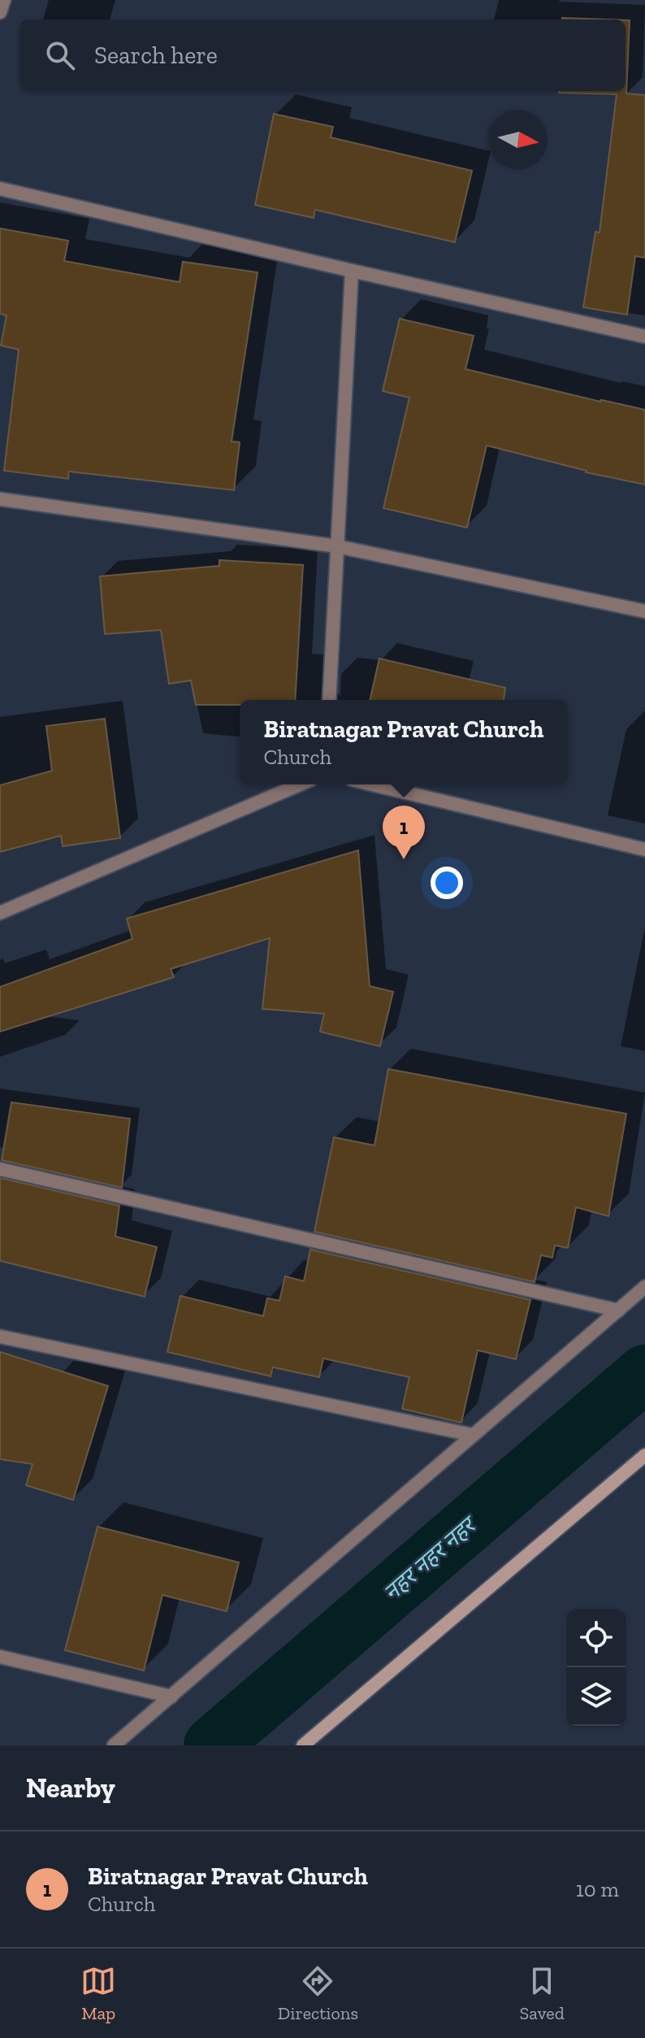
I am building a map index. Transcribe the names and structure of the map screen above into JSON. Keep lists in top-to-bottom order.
{
  "water": ["नहर नहर नहर"],
  "north": "right",
  "page": {
    "search": "Search here",
    "popup": ["Biratnagar Pravat Church", "Church"],
    "pins": "1",
    "heading": "Nearby",
    "list": [
      {
        "mark": "1",
        "name": "Biratnagar Pravat Church",
        "note": "Church",
        "value": "10 m"
      }
    ],
    "nav": ["Map", "Directions", "Saved"]
  }
}
